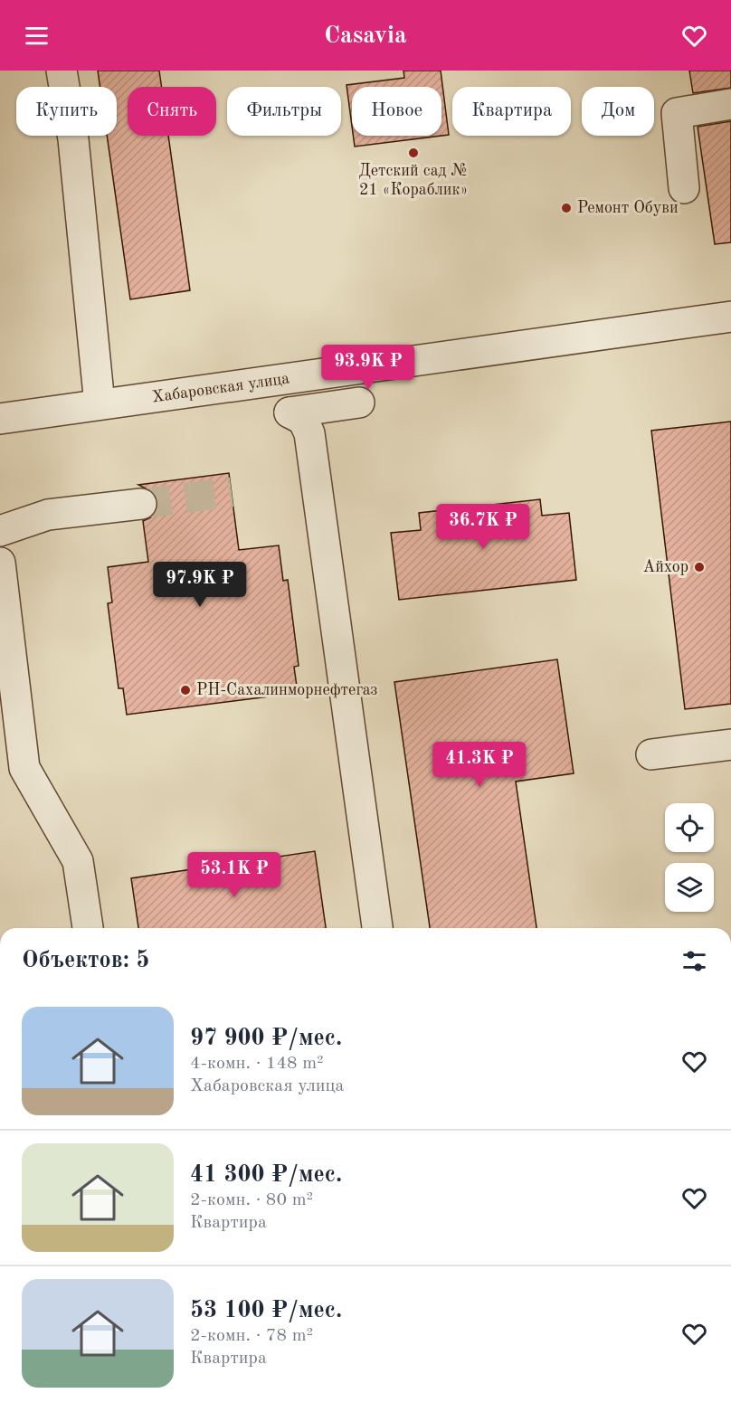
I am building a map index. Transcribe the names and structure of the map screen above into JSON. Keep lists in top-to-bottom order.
{
  "streets": {
    "street": ["Хабаровская улица"]
  },
  "places": [
    "Детский сад № 21 «Кораблик»",
    "Ремонт Обуви",
    "Айхор",
    "РН-Сахалинморнефтегаз"
  ],
  "page": {
    "header": "Casavia",
    "chip": [
      "Купить",
      "Снять",
      "Фильтры",
      "Новое",
      "Квартира",
      "Дом"
    ],
    "price": [
      "93.9K ₽",
      "36.7K ₽",
      "97.9K ₽",
      "41.3K ₽",
      "53.1K ₽"
    ],
    "heading": "Объектов: 5",
    "list": [
      {
        "name": "97 900 ₽/мес.",
        "note": "4-комн. · 148 m² · Хабаровская улица"
      },
      {
        "name": "41 300 ₽/мес.",
        "note": "2-комн. · 80 m² · Квартира"
      },
      {
        "name": "53 100 ₽/мес.",
        "note": "2-комн. · 78 m² · Квартира"
      }
    ]
  }
}
